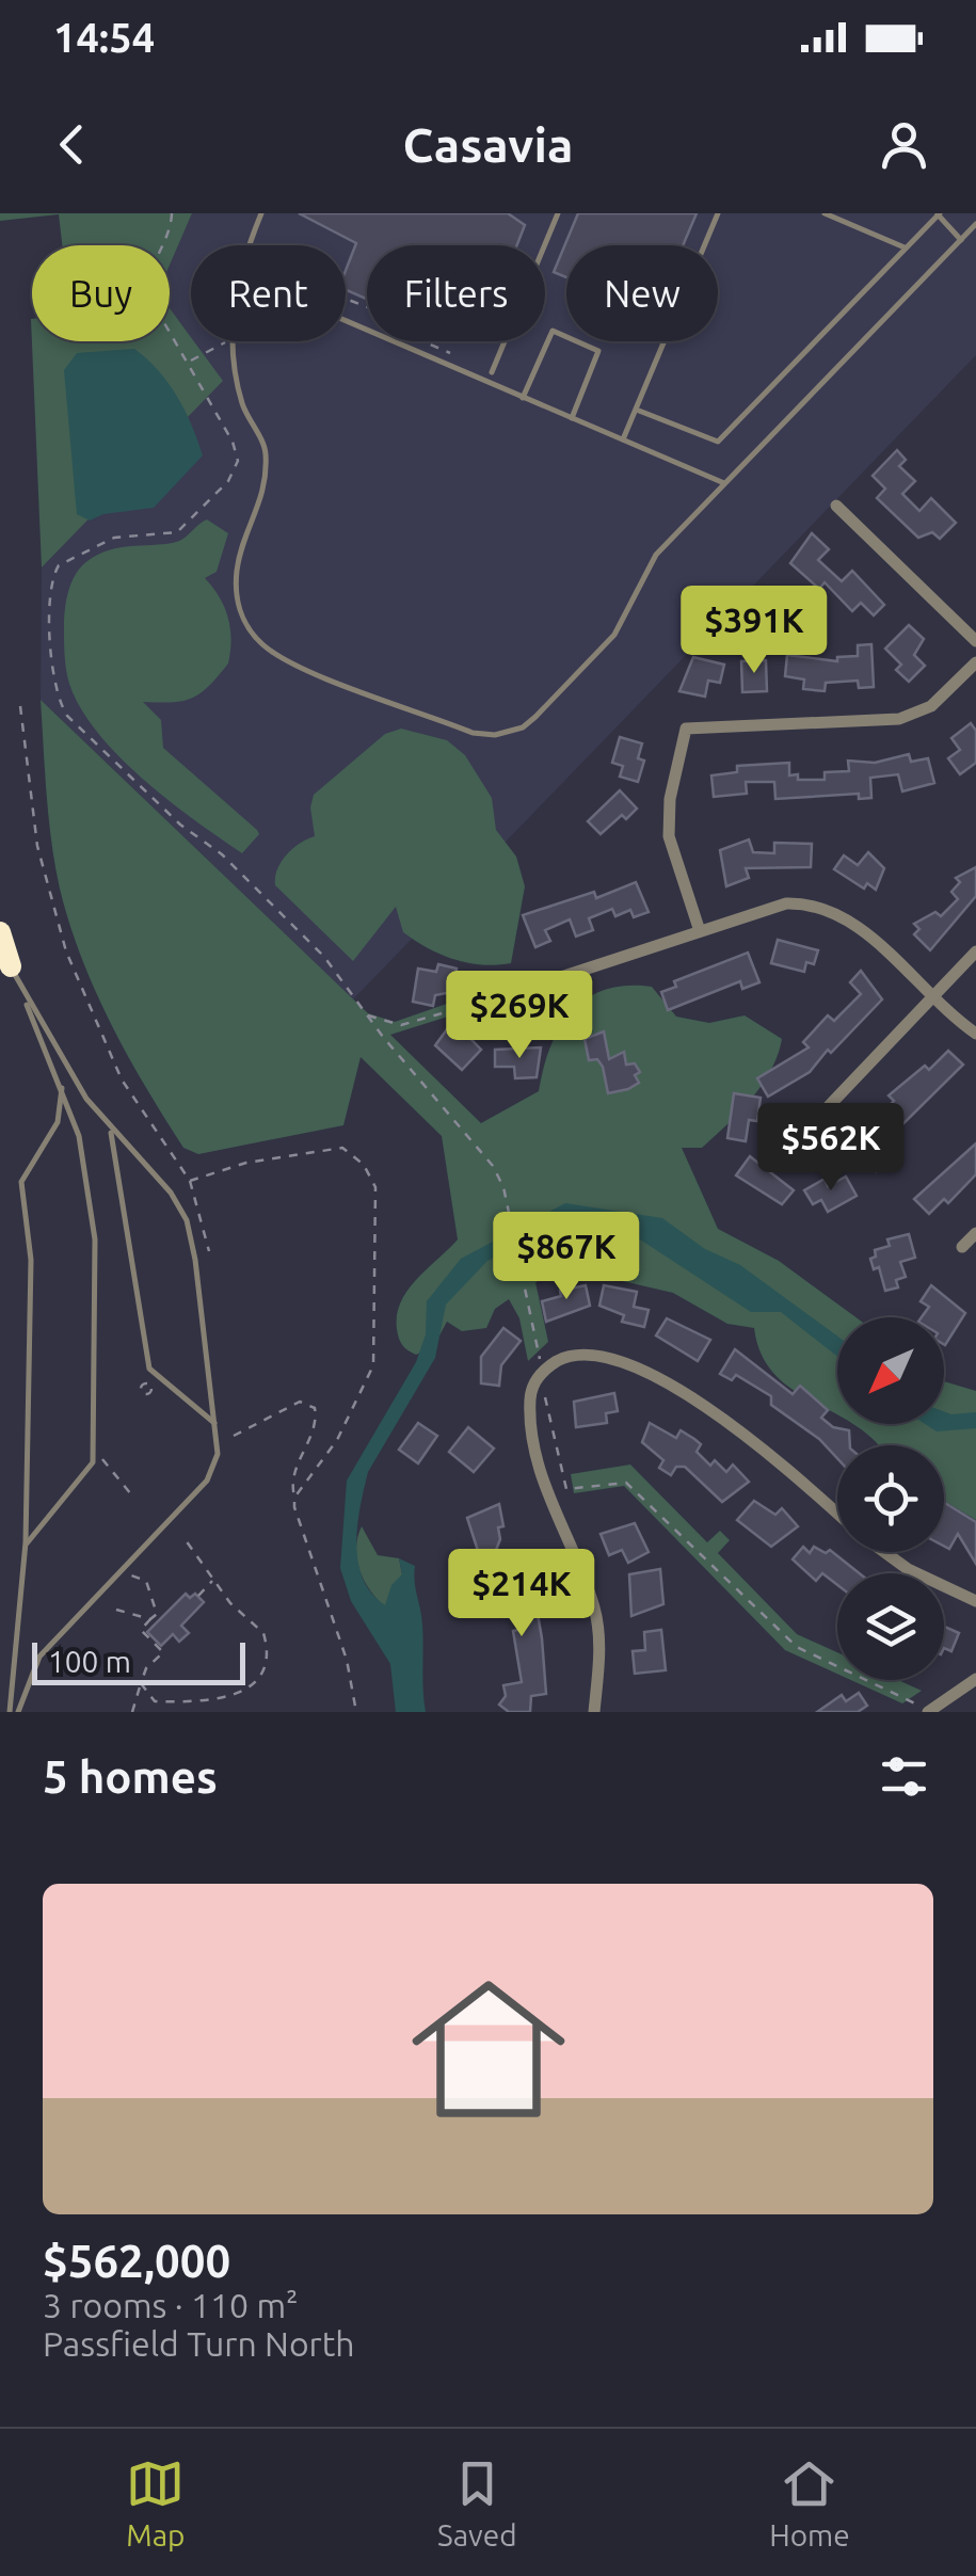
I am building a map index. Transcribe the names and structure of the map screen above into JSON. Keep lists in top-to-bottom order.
{
  "scale_bar": "100 m",
  "north": "bottom left",
  "page": {
    "status": "14:54",
    "header": "Casavia",
    "chip": [
      "Buy",
      "Rent",
      "Filters",
      "New"
    ],
    "price": [
      "$391K",
      "$269K",
      "$562K",
      "$867K",
      "$214K"
    ],
    "scale": "100 m",
    "heading": "5 homes",
    "list": [
      {
        "name": "$562,000",
        "note": "3 rooms · 110 m² · Passfield Turn North"
      }
    ],
    "tabs": ["Map", "Saved", "Home"]
  }
}
